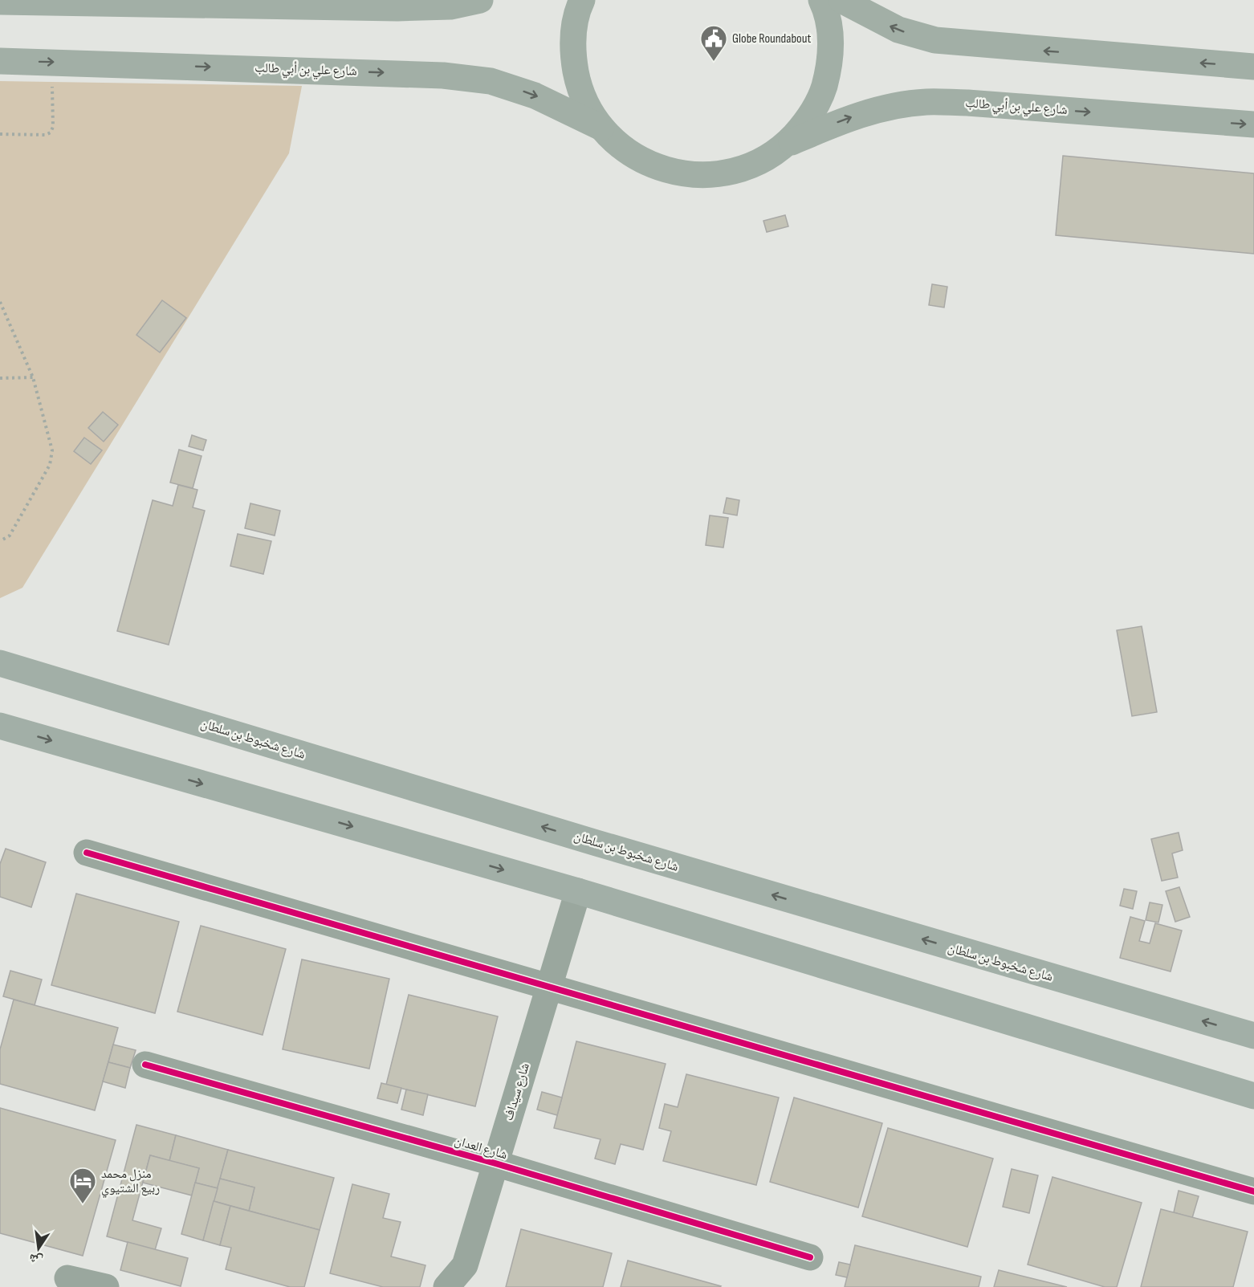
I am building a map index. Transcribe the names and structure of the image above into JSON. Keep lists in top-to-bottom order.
{
  "streets": {
    "main road": ["شارع علي بن أبي طالب", "شارع شخبوط بن سلطان"],
    "street": ["شارع سيداف", "شارع العدان"]
  },
  "crossings": [
    ["شارع سيداف", "شارع العدان"]
  ],
  "places": {
    "public building": ["Globe Roundabout"],
    "hotel": ["منزل محمد ربيع الشتيوي"]
  },
  "north": "bottom"
}
